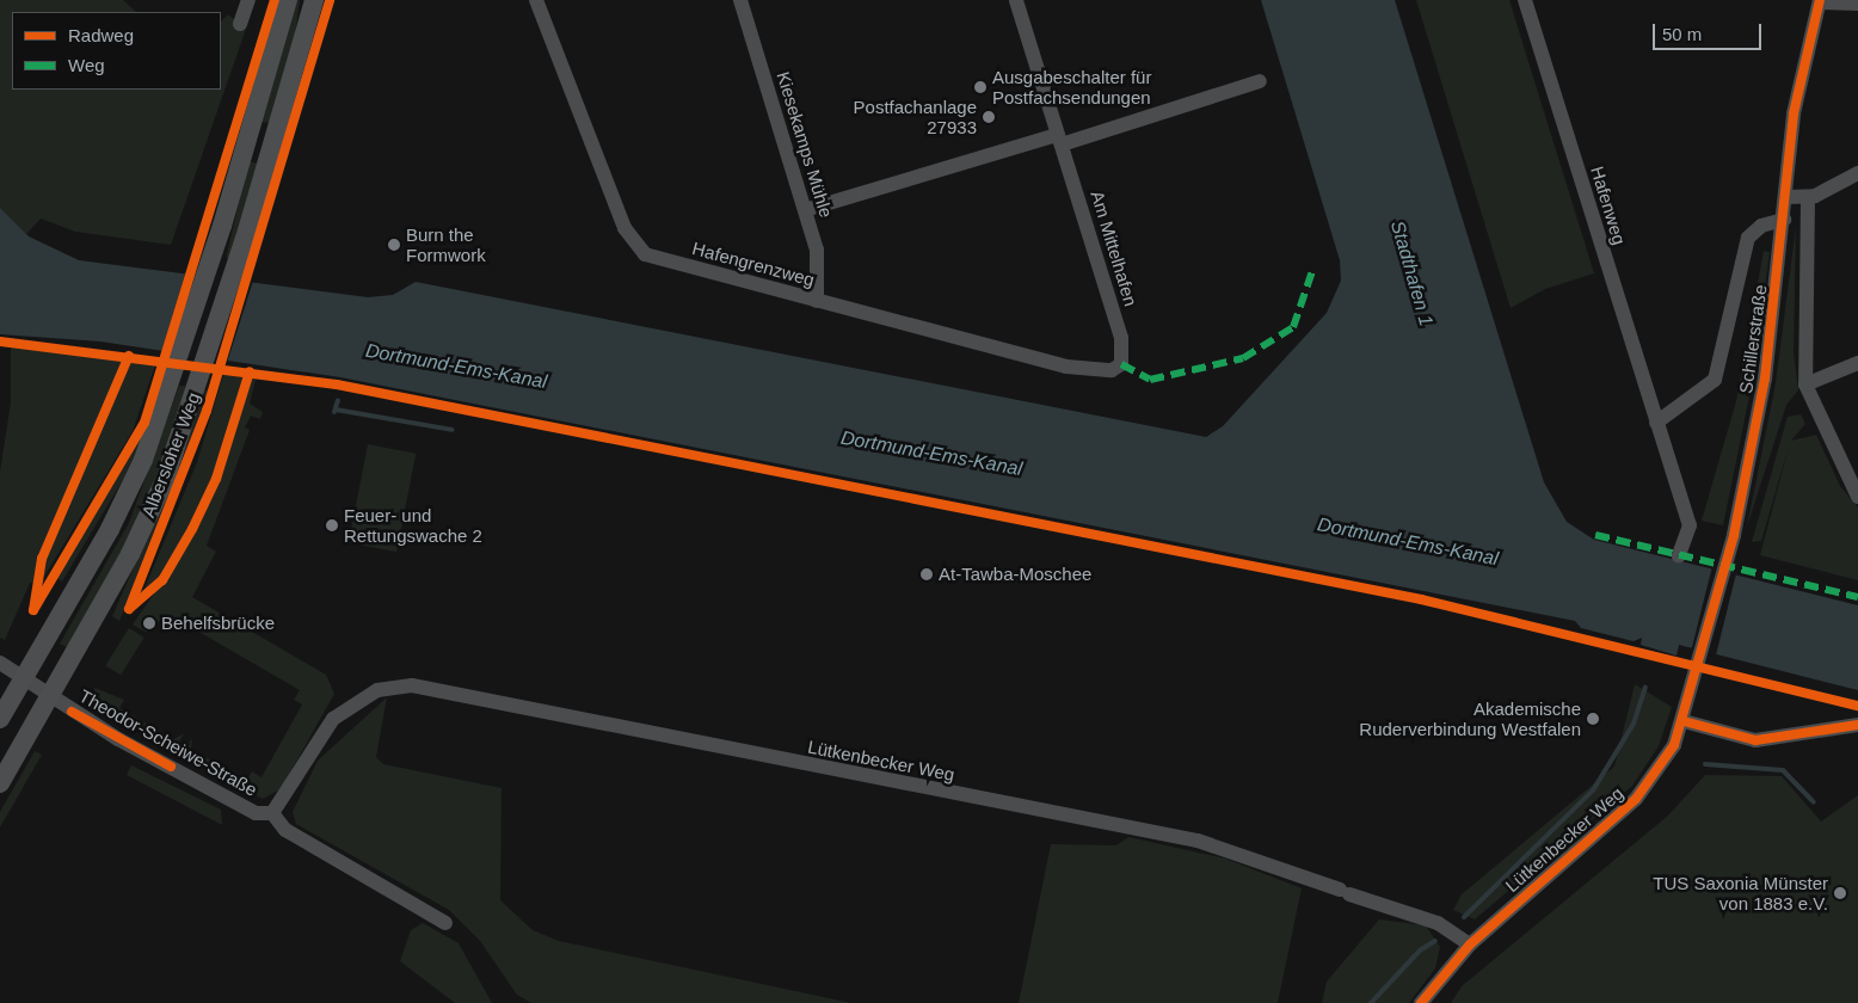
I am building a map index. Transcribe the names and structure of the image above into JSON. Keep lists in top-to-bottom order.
{
  "streets": {
    "main road": ["Albersloher Weg"],
    "street": [
      "Kiesekamps Mühle",
      "Hafenweg",
      "Am Mittelhafen",
      "Hafengrenzweg",
      "Schillerstraße",
      "Theodor-Scheiwe-Straße",
      "Lütkenbecker Weg"
    ]
  },
  "crossings": [
    ["Kiesekamps Mühle", "Hafengrenzweg"],
    ["Am Mittelhafen", "Hafengrenzweg"],
    ["Schillerstraße", "Lütkenbecker Weg"],
    ["Albersloher Weg", "Theodor-Scheiwe-Straße"],
    ["Theodor-Scheiwe-Straße", "Lütkenbecker Weg"]
  ],
  "water": ["Stadthafen 1", "Dortmund-Ems-Kanal"],
  "places": [
    "Ausgabeschalter für Postfachsendungen",
    "Postfachanlage 27933",
    "Burn the Formwork",
    "Feuer- und Rettungswache 2",
    "At-Tawba-Moschee",
    "Behelfsbrücke",
    "Akademische Ruderverbindung Westfalen",
    "TUS Saxonia Münster von 1883 e.V."
  ],
  "legend": ["Radweg", "Weg"],
  "scale_bar": "50 m"
}
